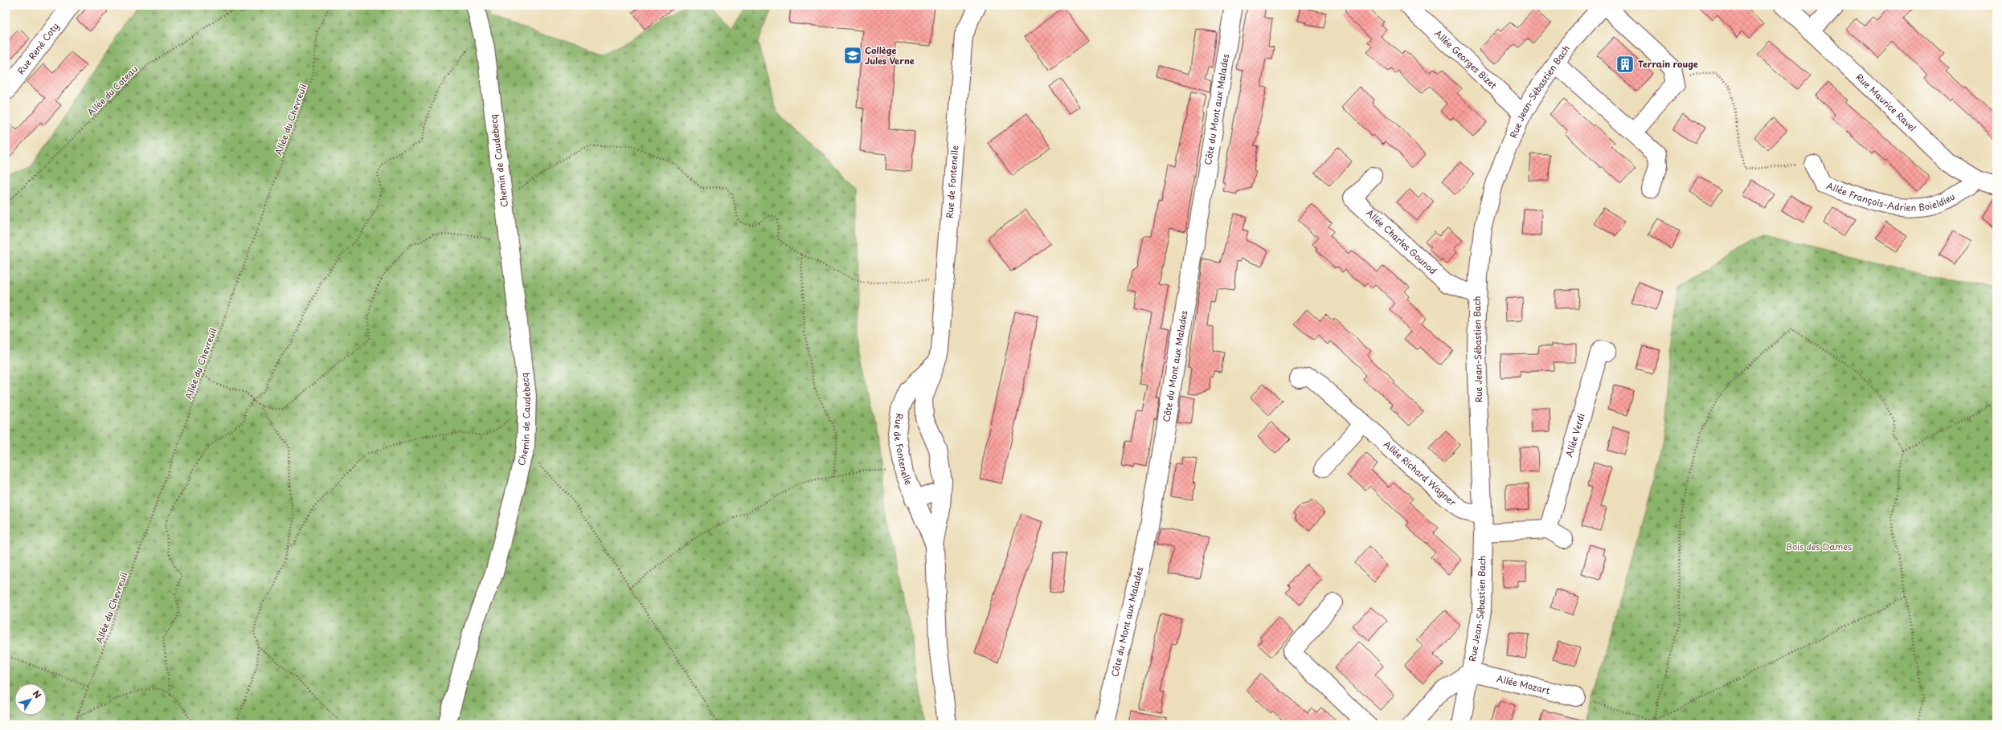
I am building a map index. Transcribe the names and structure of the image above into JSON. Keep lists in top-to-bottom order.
{
  "streets": {
    "street": [
      "Rue René Coty",
      "Allée Georges Bizet",
      "Rue Jean-Sébastien Bach",
      "Rue Maurice Ravel",
      "Côte du Mont aux Malades",
      "Chemin de Caudebecq",
      "Rue de Fontenelle",
      "Allée François-Adrien Boieldieu",
      "Allée Charles Gounod",
      "Allée Verdi",
      "Allée Richard Wagner",
      "Allée Mozart"
    ],
    "path": ["Allée du Coteau", "Allée du Chevreuil"]
  },
  "crossings": [
    ["Allée Georges Bizet", "Rue Jean-Sébastien Bach"],
    ["Rue Jean-Sébastien Bach", "Allée Charles Gounod"],
    ["Rue Jean-Sébastien Bach", "Allée Richard Wagner"],
    ["Rue Jean-Sébastien Bach", "Allée Mozart"],
    ["Rue Maurice Ravel", "Allée François-Adrien Boieldieu"]
  ],
  "parks": ["Bois des Dames"],
  "places": {
    "school or university": ["Collège Jules Verne"],
    "building": ["Terrain rouge"]
  },
  "north": "top right"
}
